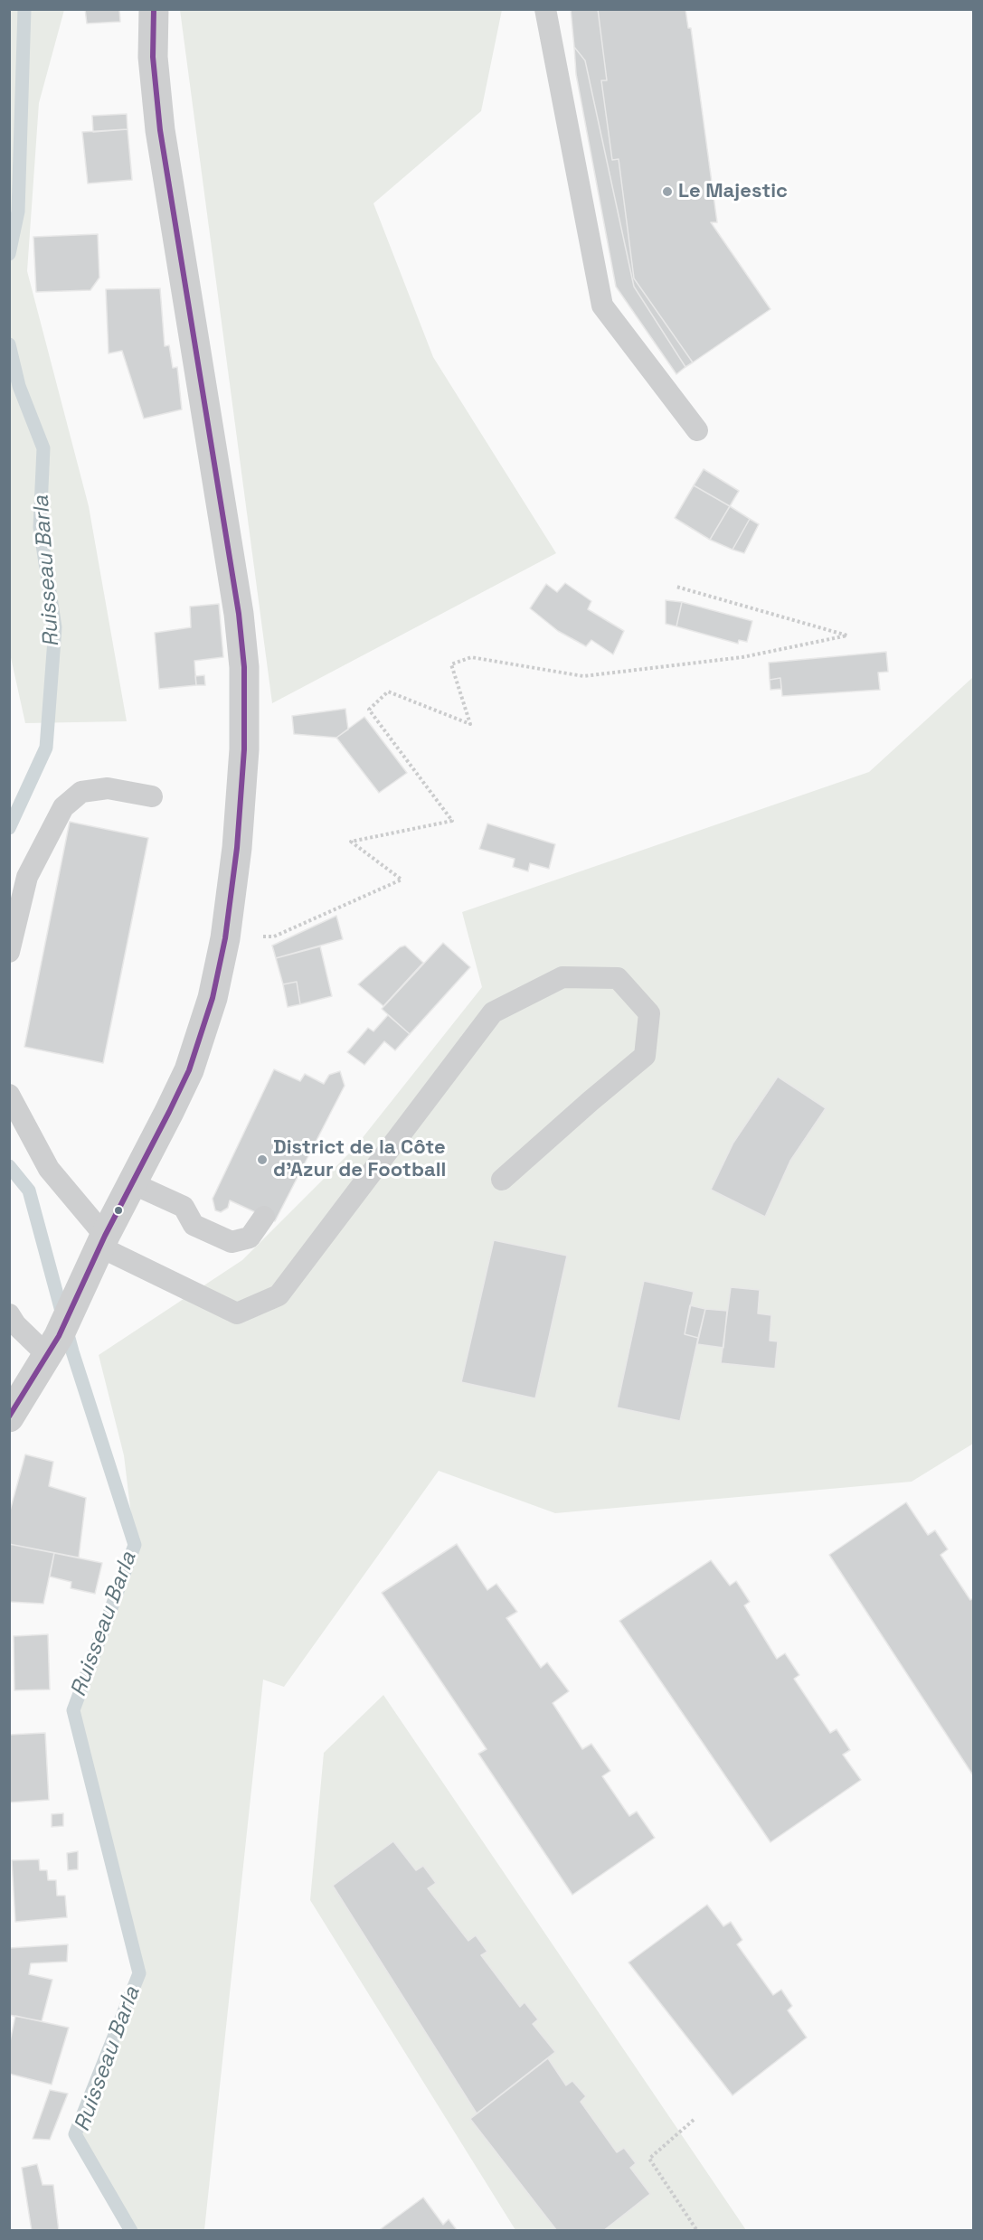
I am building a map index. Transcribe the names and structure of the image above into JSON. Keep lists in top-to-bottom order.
{
  "water": ["Ruisseau Barla"],
  "places": ["Le Majestic", "District de la Côte d'Azur de Football"]
}
